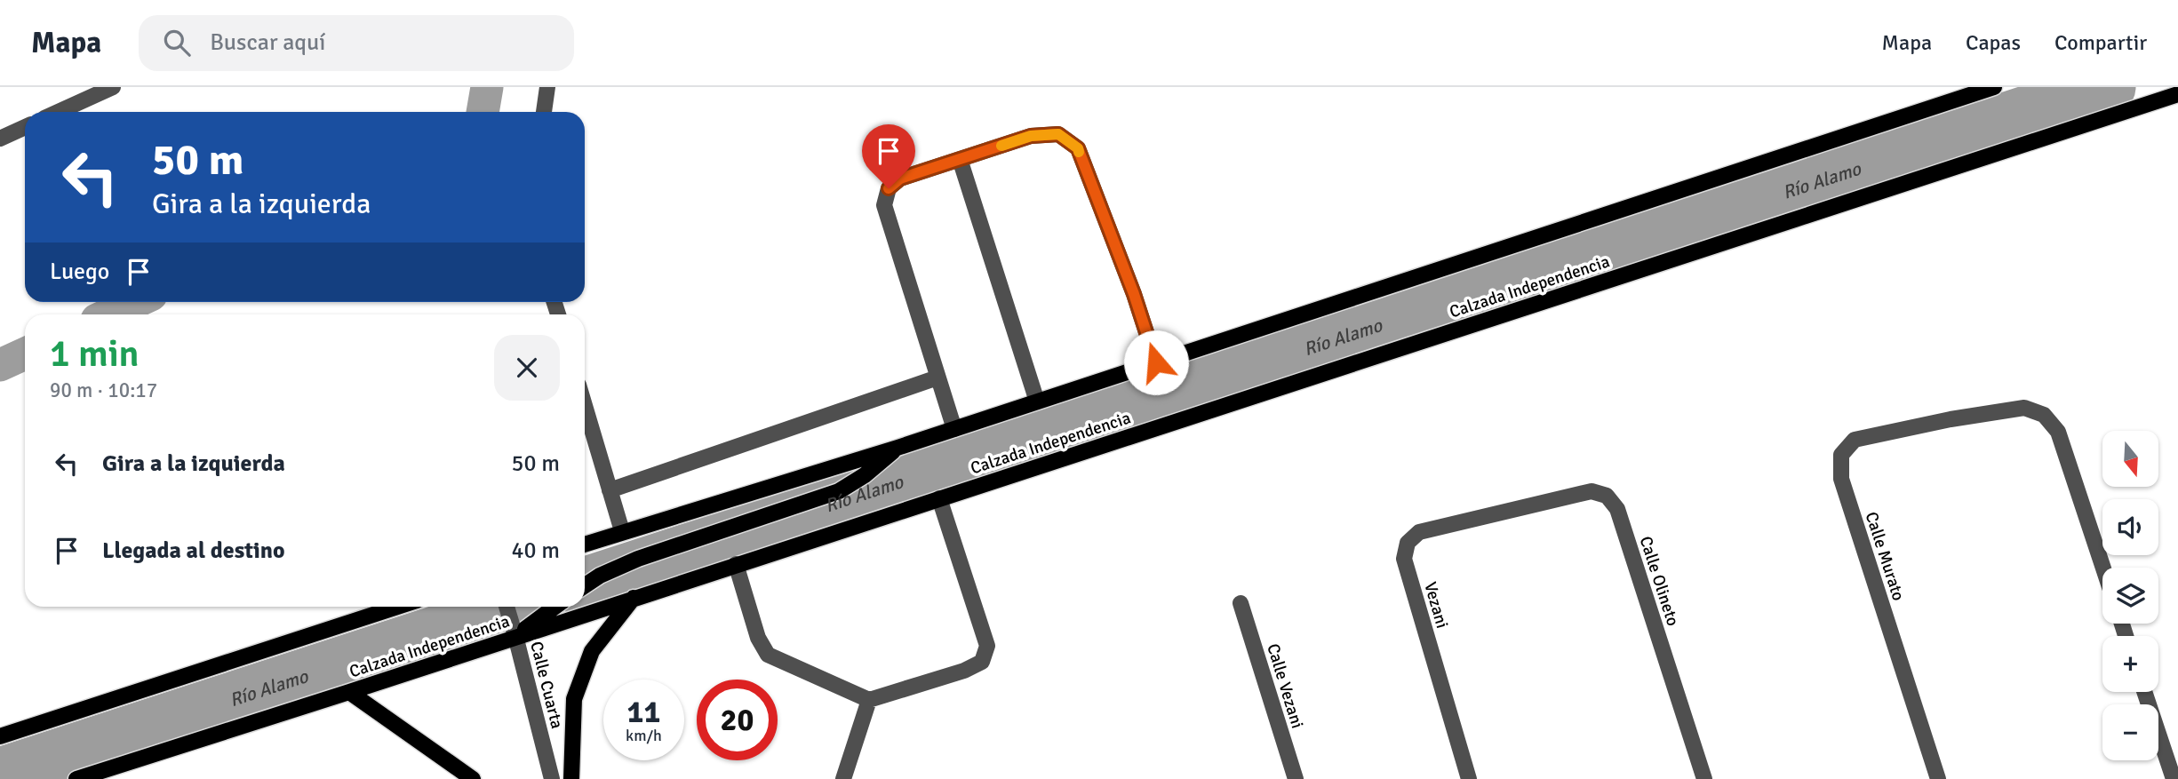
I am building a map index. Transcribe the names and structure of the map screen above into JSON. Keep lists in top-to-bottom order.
{
  "streets": {
    "main road": ["Calzada Independencia"],
    "street": [
      "Calle Murato",
      "Calle Olineto",
      "Vezani",
      "Calle Cuarta",
      "Calle Vezani"
    ]
  },
  "crossings": [
    ["Calzada Independencia", "Calle Cuarta"],
    ["Calle Olineto", "Vezani"]
  ],
  "water": ["Río Alamo"],
  "north": "bottom",
  "page": {
    "header": "Mapa",
    "search": "Buscar aquí",
    "nav": ["Mapa", "Capas", "Compartir"],
    "turn": ["50 m", "Gira a la izquierda"],
    "then": "Luego",
    "heading": ["1 min", "90 m · 10:17"],
    "list": [
      {
        "name": "Gira a la izquierda",
        "value": "50 m"
      },
      {
        "name": "Llegada al destino",
        "value": "40 m"
      }
    ],
    "map_buttons": ["+", "−"],
    "speed": "11 km/h",
    "limit": "20"
  }
}
